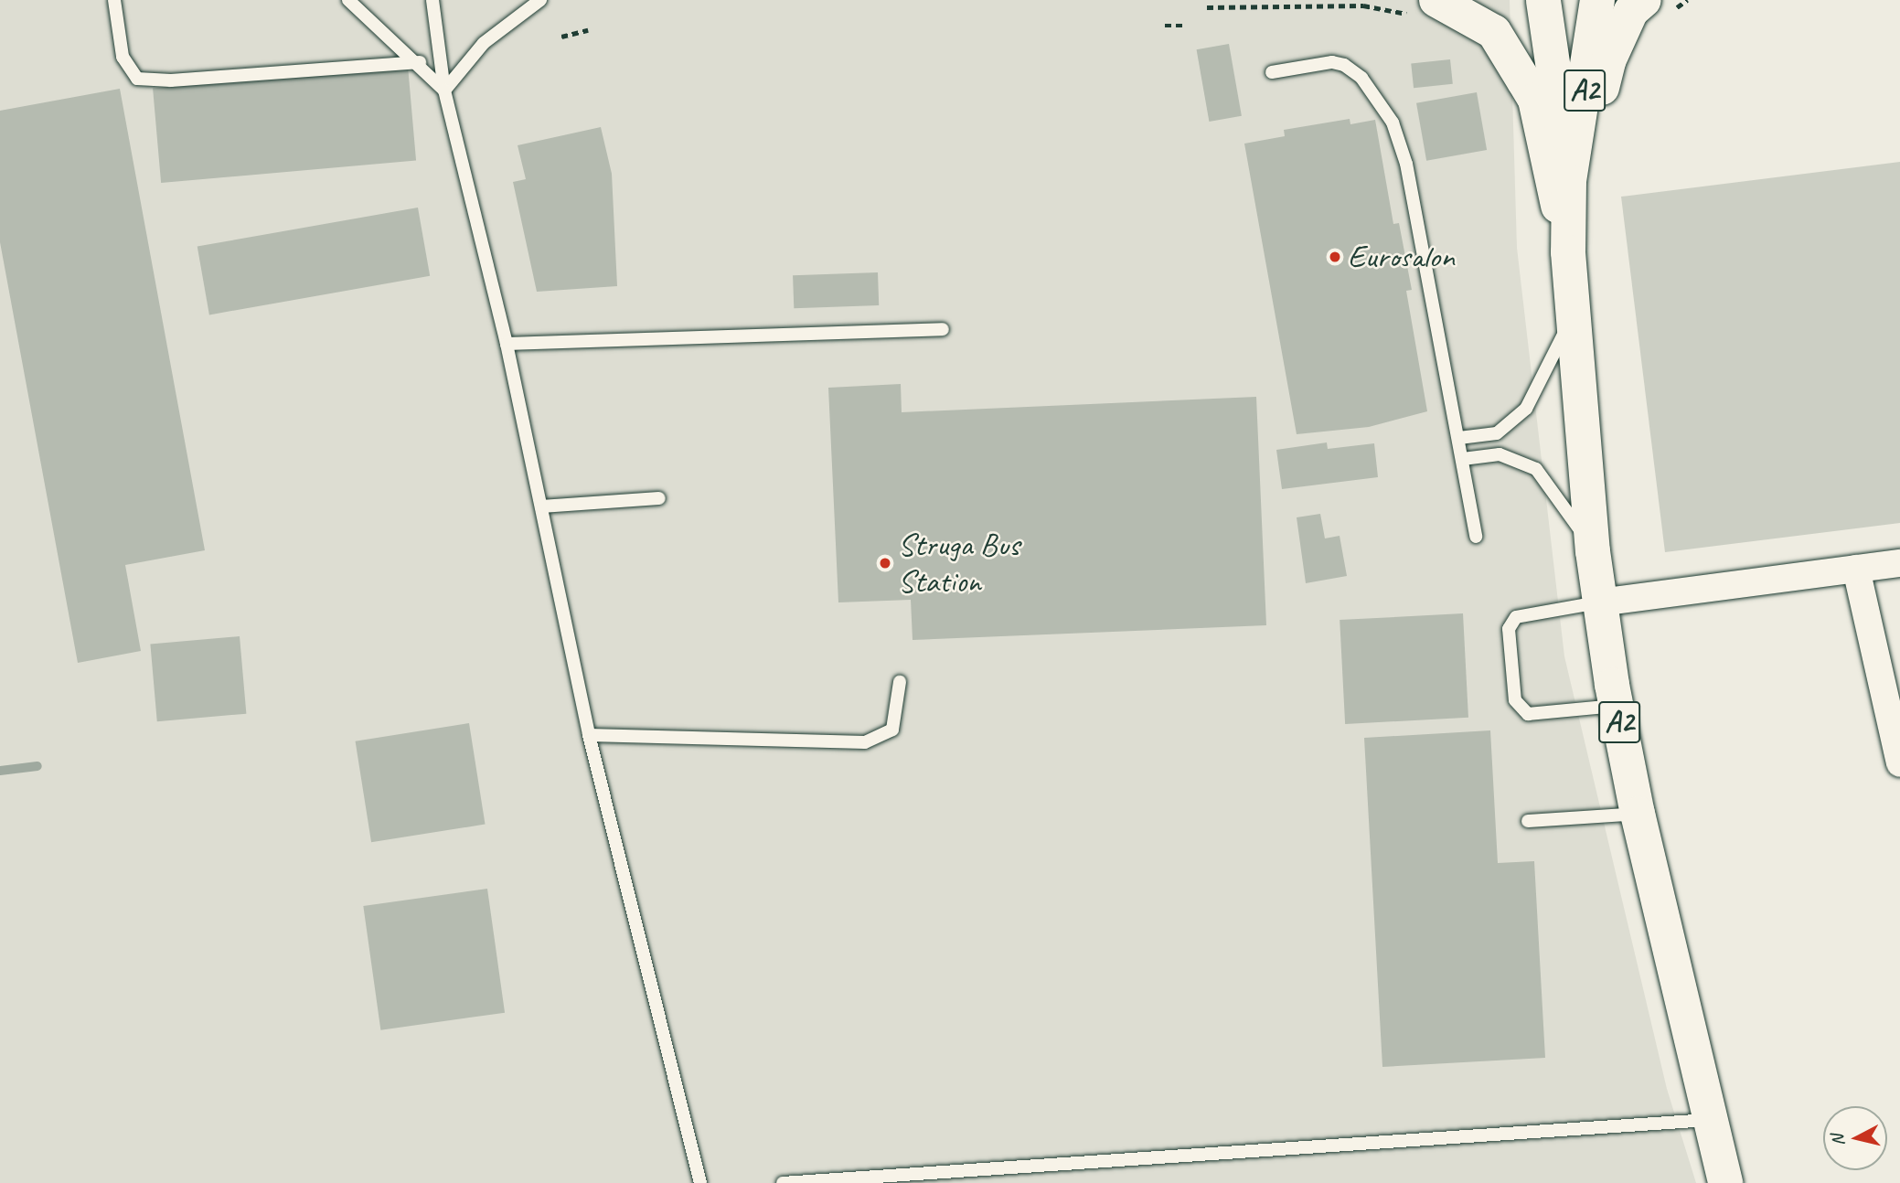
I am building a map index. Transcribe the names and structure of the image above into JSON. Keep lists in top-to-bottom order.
{
  "streets": {
    "main road": ["A2"]
  },
  "places": ["Eurosalon", "Struga Bus Station"],
  "north": "left"
}
